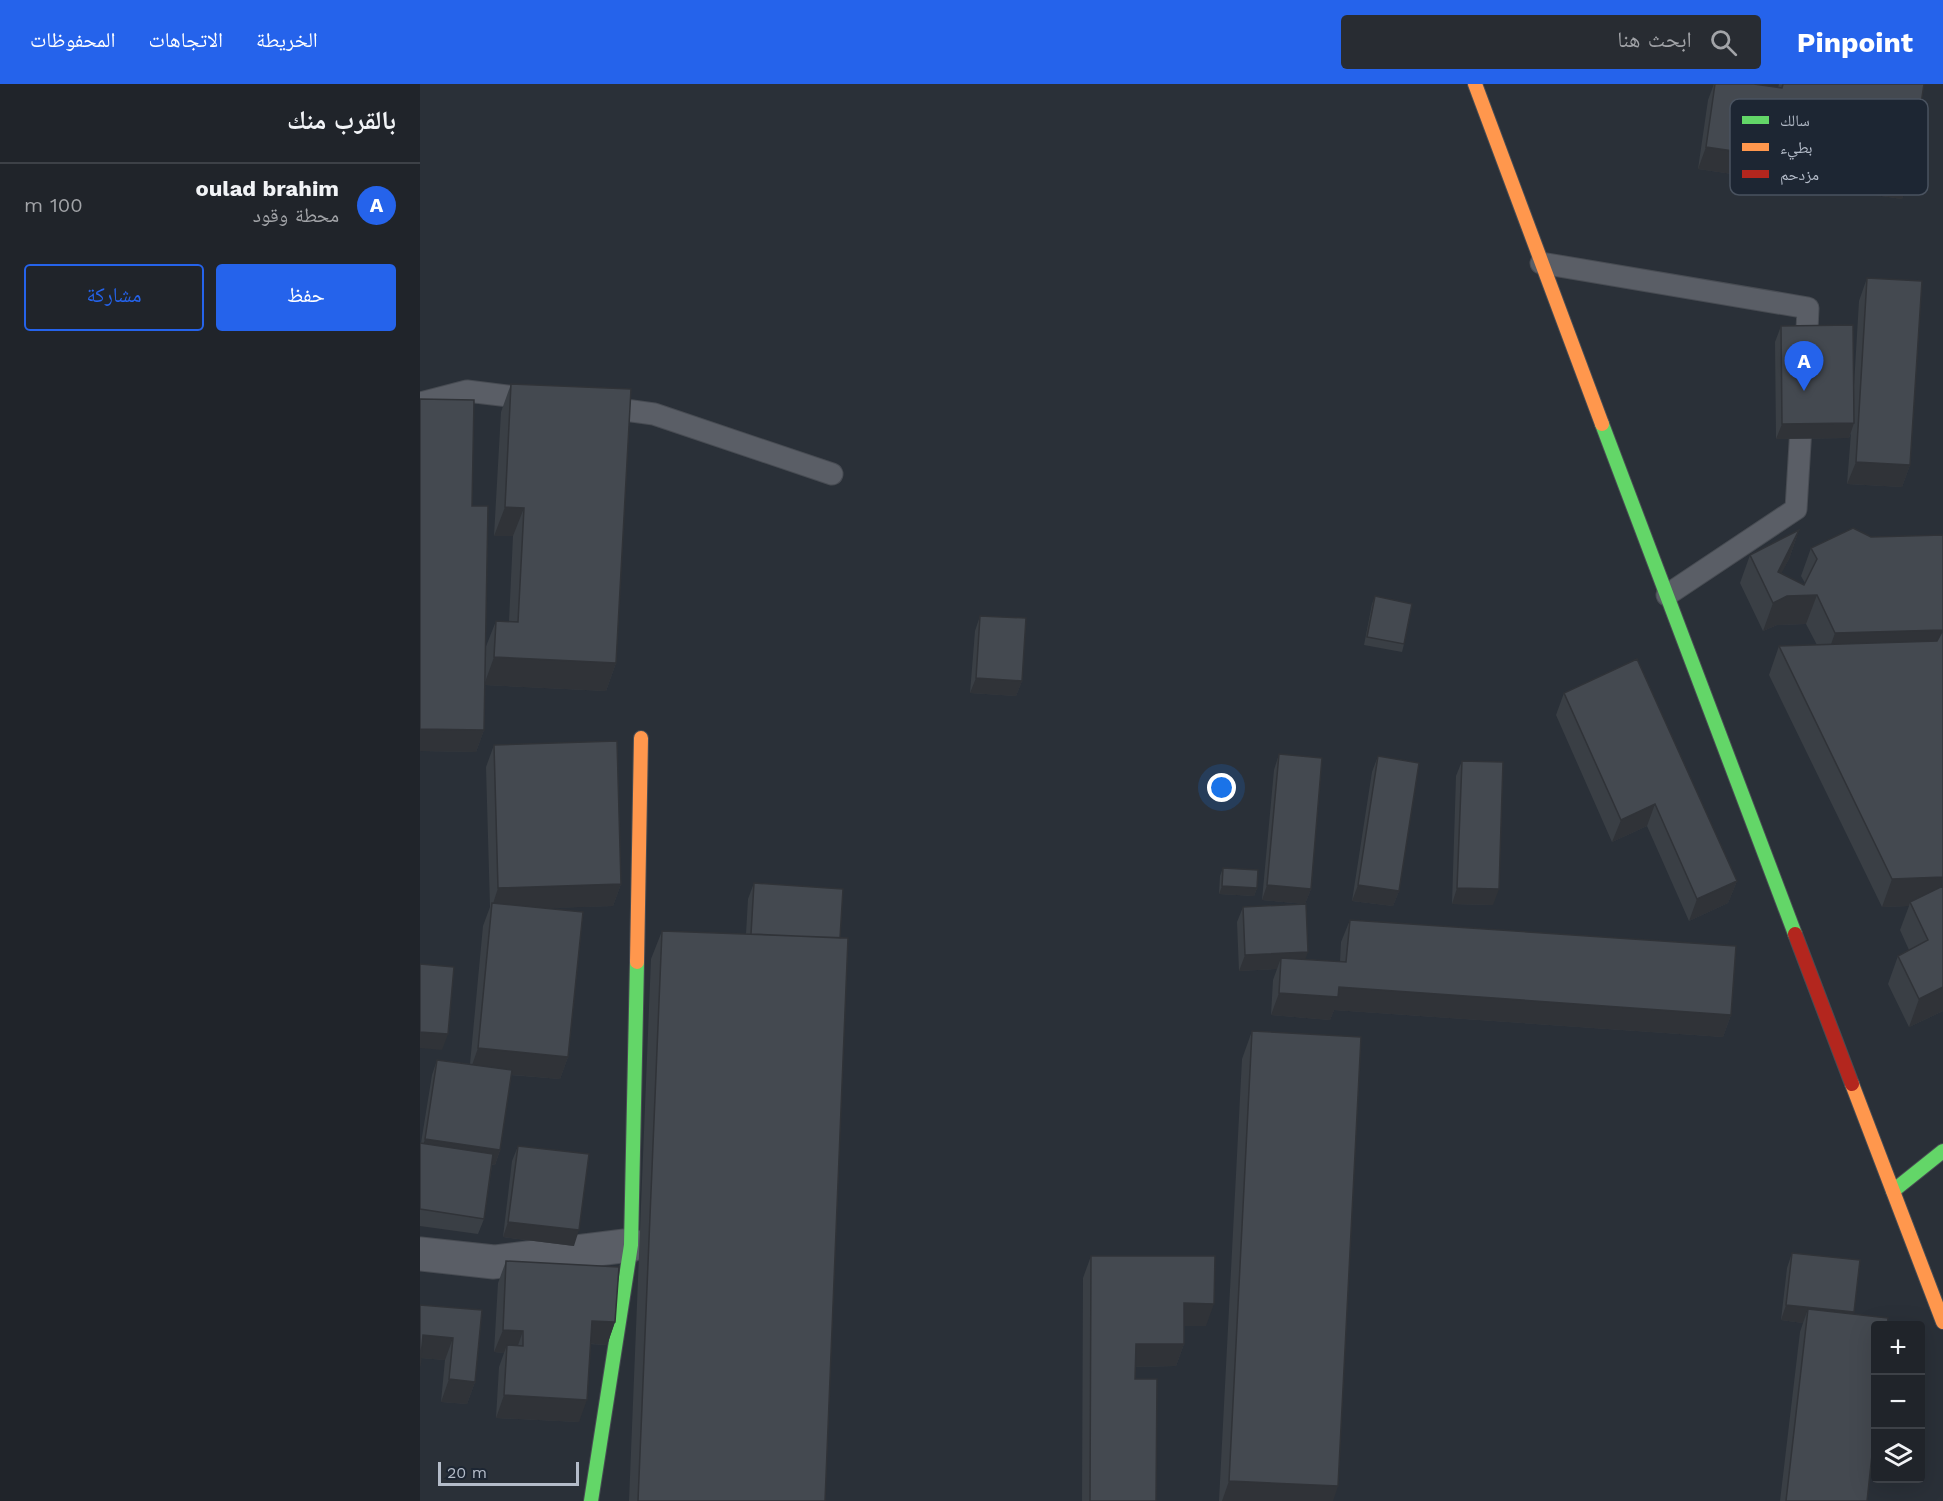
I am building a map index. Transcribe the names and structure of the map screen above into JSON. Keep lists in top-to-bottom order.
{
  "legend": ["سالك", "بطيء", "مزدحم"],
  "scale_bar": "20 m",
  "page": {
    "header": "Pinpoint",
    "search": "ابحث هنا",
    "nav": ["الخريطة", "الاتجاهات", "المحفوظات"],
    "heading": "بالقرب منك",
    "list": [
      {
        "mark": "A",
        "name": "oulad brahim",
        "note": "محطة وقود",
        "value": "100 m"
      }
    ],
    "buttons": ["حفظ", "مشاركة"],
    "pins": "A",
    "map_buttons": ["+", "−"],
    "scale": "20 m"
  }
}
